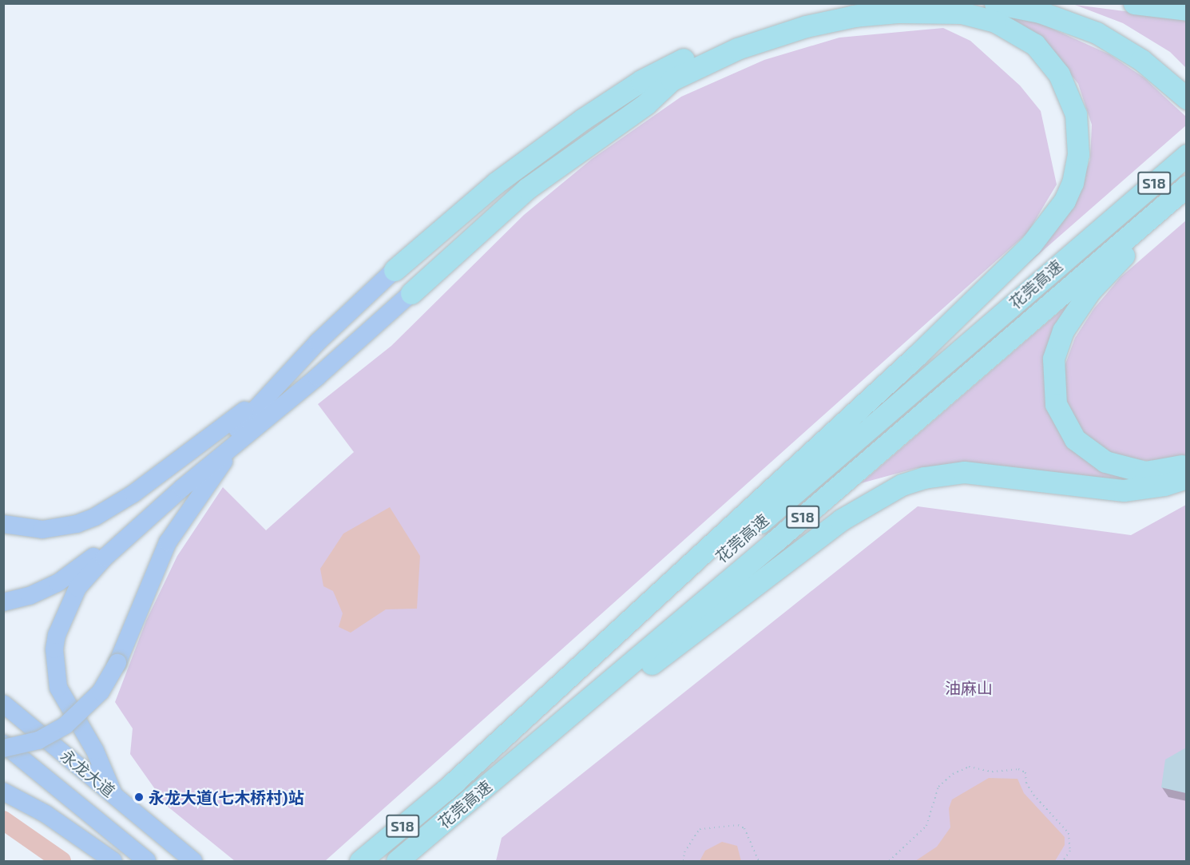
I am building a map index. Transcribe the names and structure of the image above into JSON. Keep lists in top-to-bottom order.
{
  "streets": {
    "highway": ["S18", "花莞高速"],
    "main road": ["永龙大道"]
  },
  "parks": ["油麻山"],
  "places": ["永龙大道(七木桥村)站"]
}
